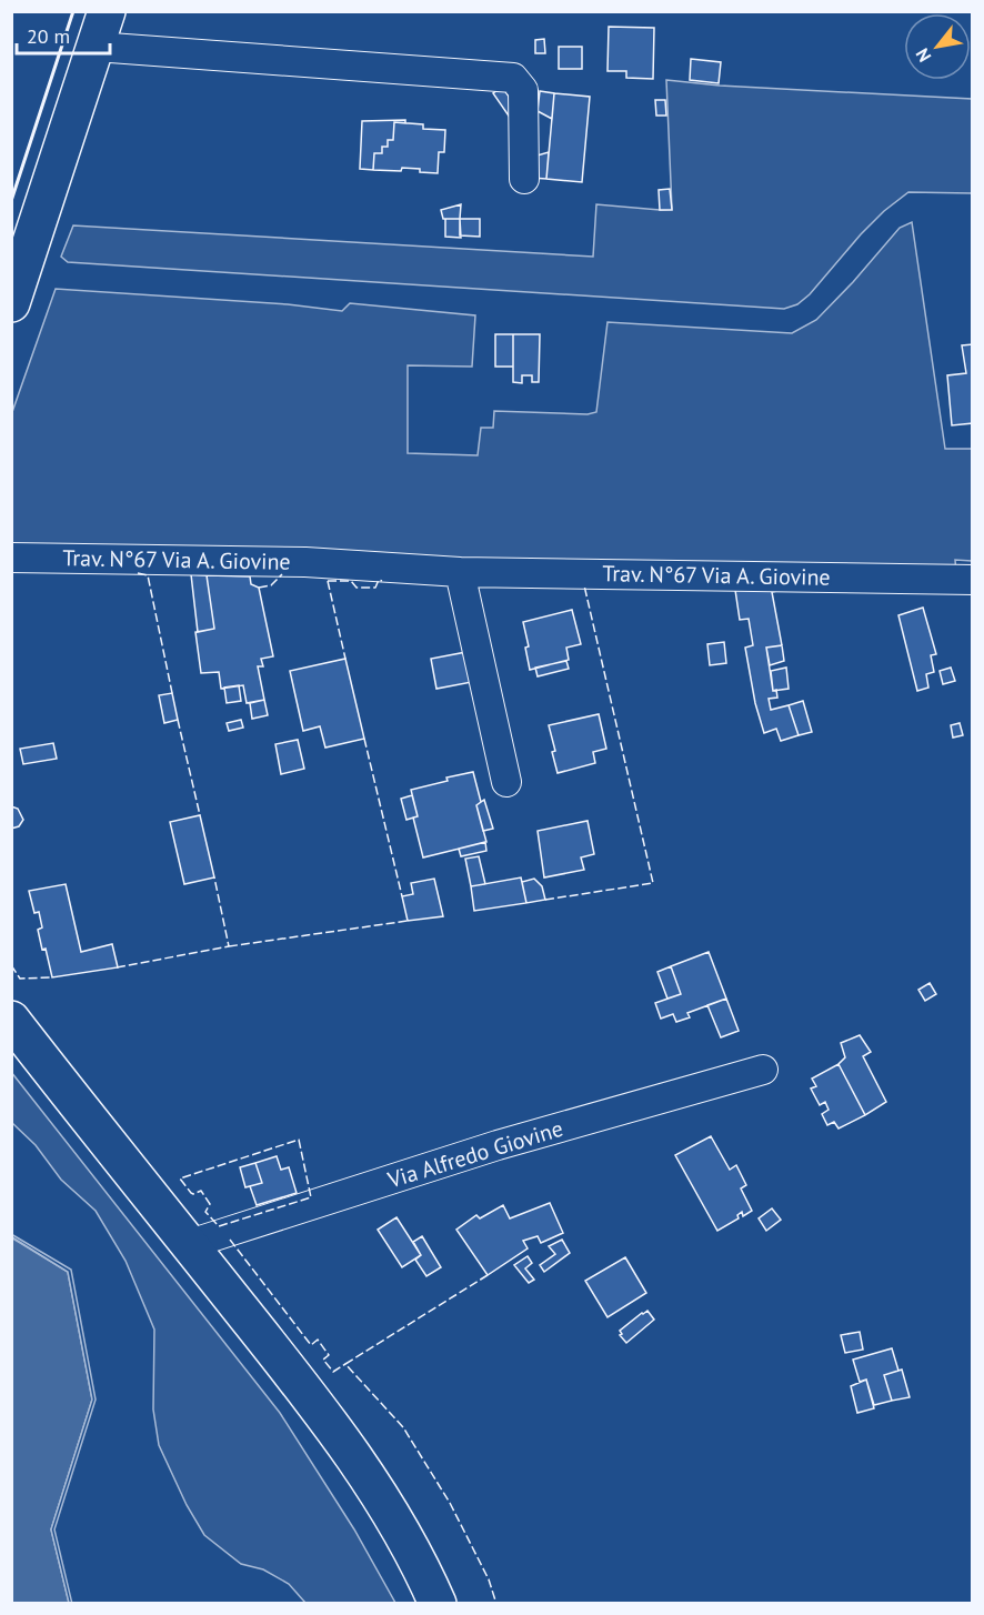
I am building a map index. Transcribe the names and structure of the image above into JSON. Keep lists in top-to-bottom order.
{
  "streets": {
    "street": ["Trav. N°67 Via A. Giovine", "Via Alfredo Giovine"]
  },
  "scale_bar": "20 m",
  "north": "bottom left"
}
